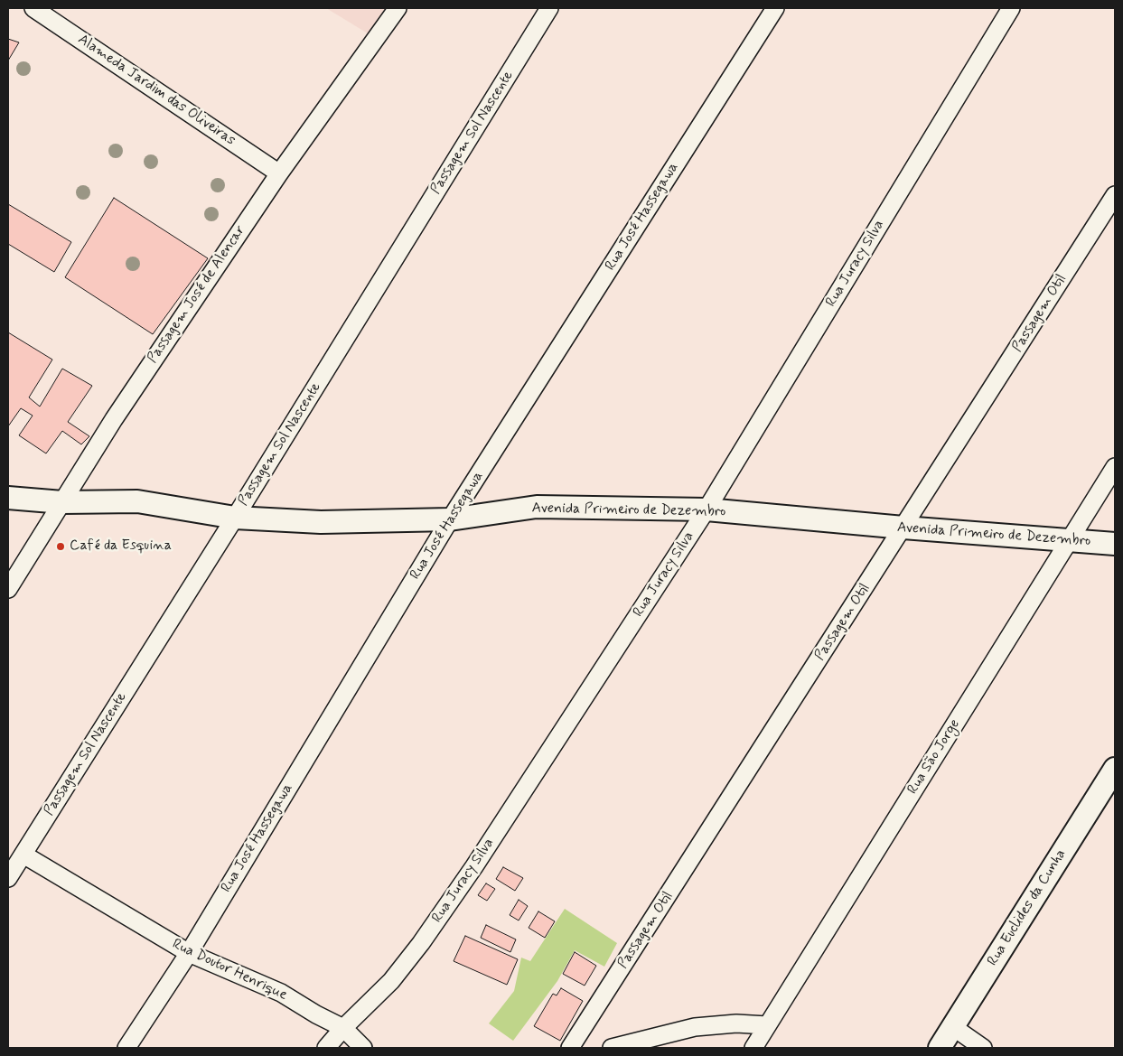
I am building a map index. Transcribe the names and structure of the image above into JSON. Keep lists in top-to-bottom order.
{
  "streets": {
    "street": [
      "Alameda Jardim das Oliveiras",
      "Passagem Sol Nascente",
      "Rua José Hassegawa",
      "Rua Juracy Silva",
      "Passagem José de Alencar",
      "Passagem Otil",
      "Avenida Primeiro de Dezembro",
      "Rua São Jorge",
      "Rua Euclides da Cunha",
      "Rua Doutor Henrique"
    ]
  },
  "crossings": [
    ["Alameda Jardim das Oliveiras", "Passagem José de Alencar"],
    ["Passagem Sol Nascente", "Avenida Primeiro de Dezembro"],
    ["Passagem Sol Nascente", "Rua Doutor Henrique"],
    ["Rua José Hassegawa", "Avenida Primeiro de Dezembro"],
    ["Rua José Hassegawa", "Rua Doutor Henrique"],
    ["Rua Juracy Silva", "Avenida Primeiro de Dezembro"],
    ["Rua Juracy Silva", "Rua Doutor Henrique"],
    ["Passagem José de Alencar", "Avenida Primeiro de Dezembro"],
    ["Passagem Otil", "Avenida Primeiro de Dezembro"],
    ["Avenida Primeiro de Dezembro", "Rua São Jorge"]
  ],
  "places": ["Café da Esquina"]
}
